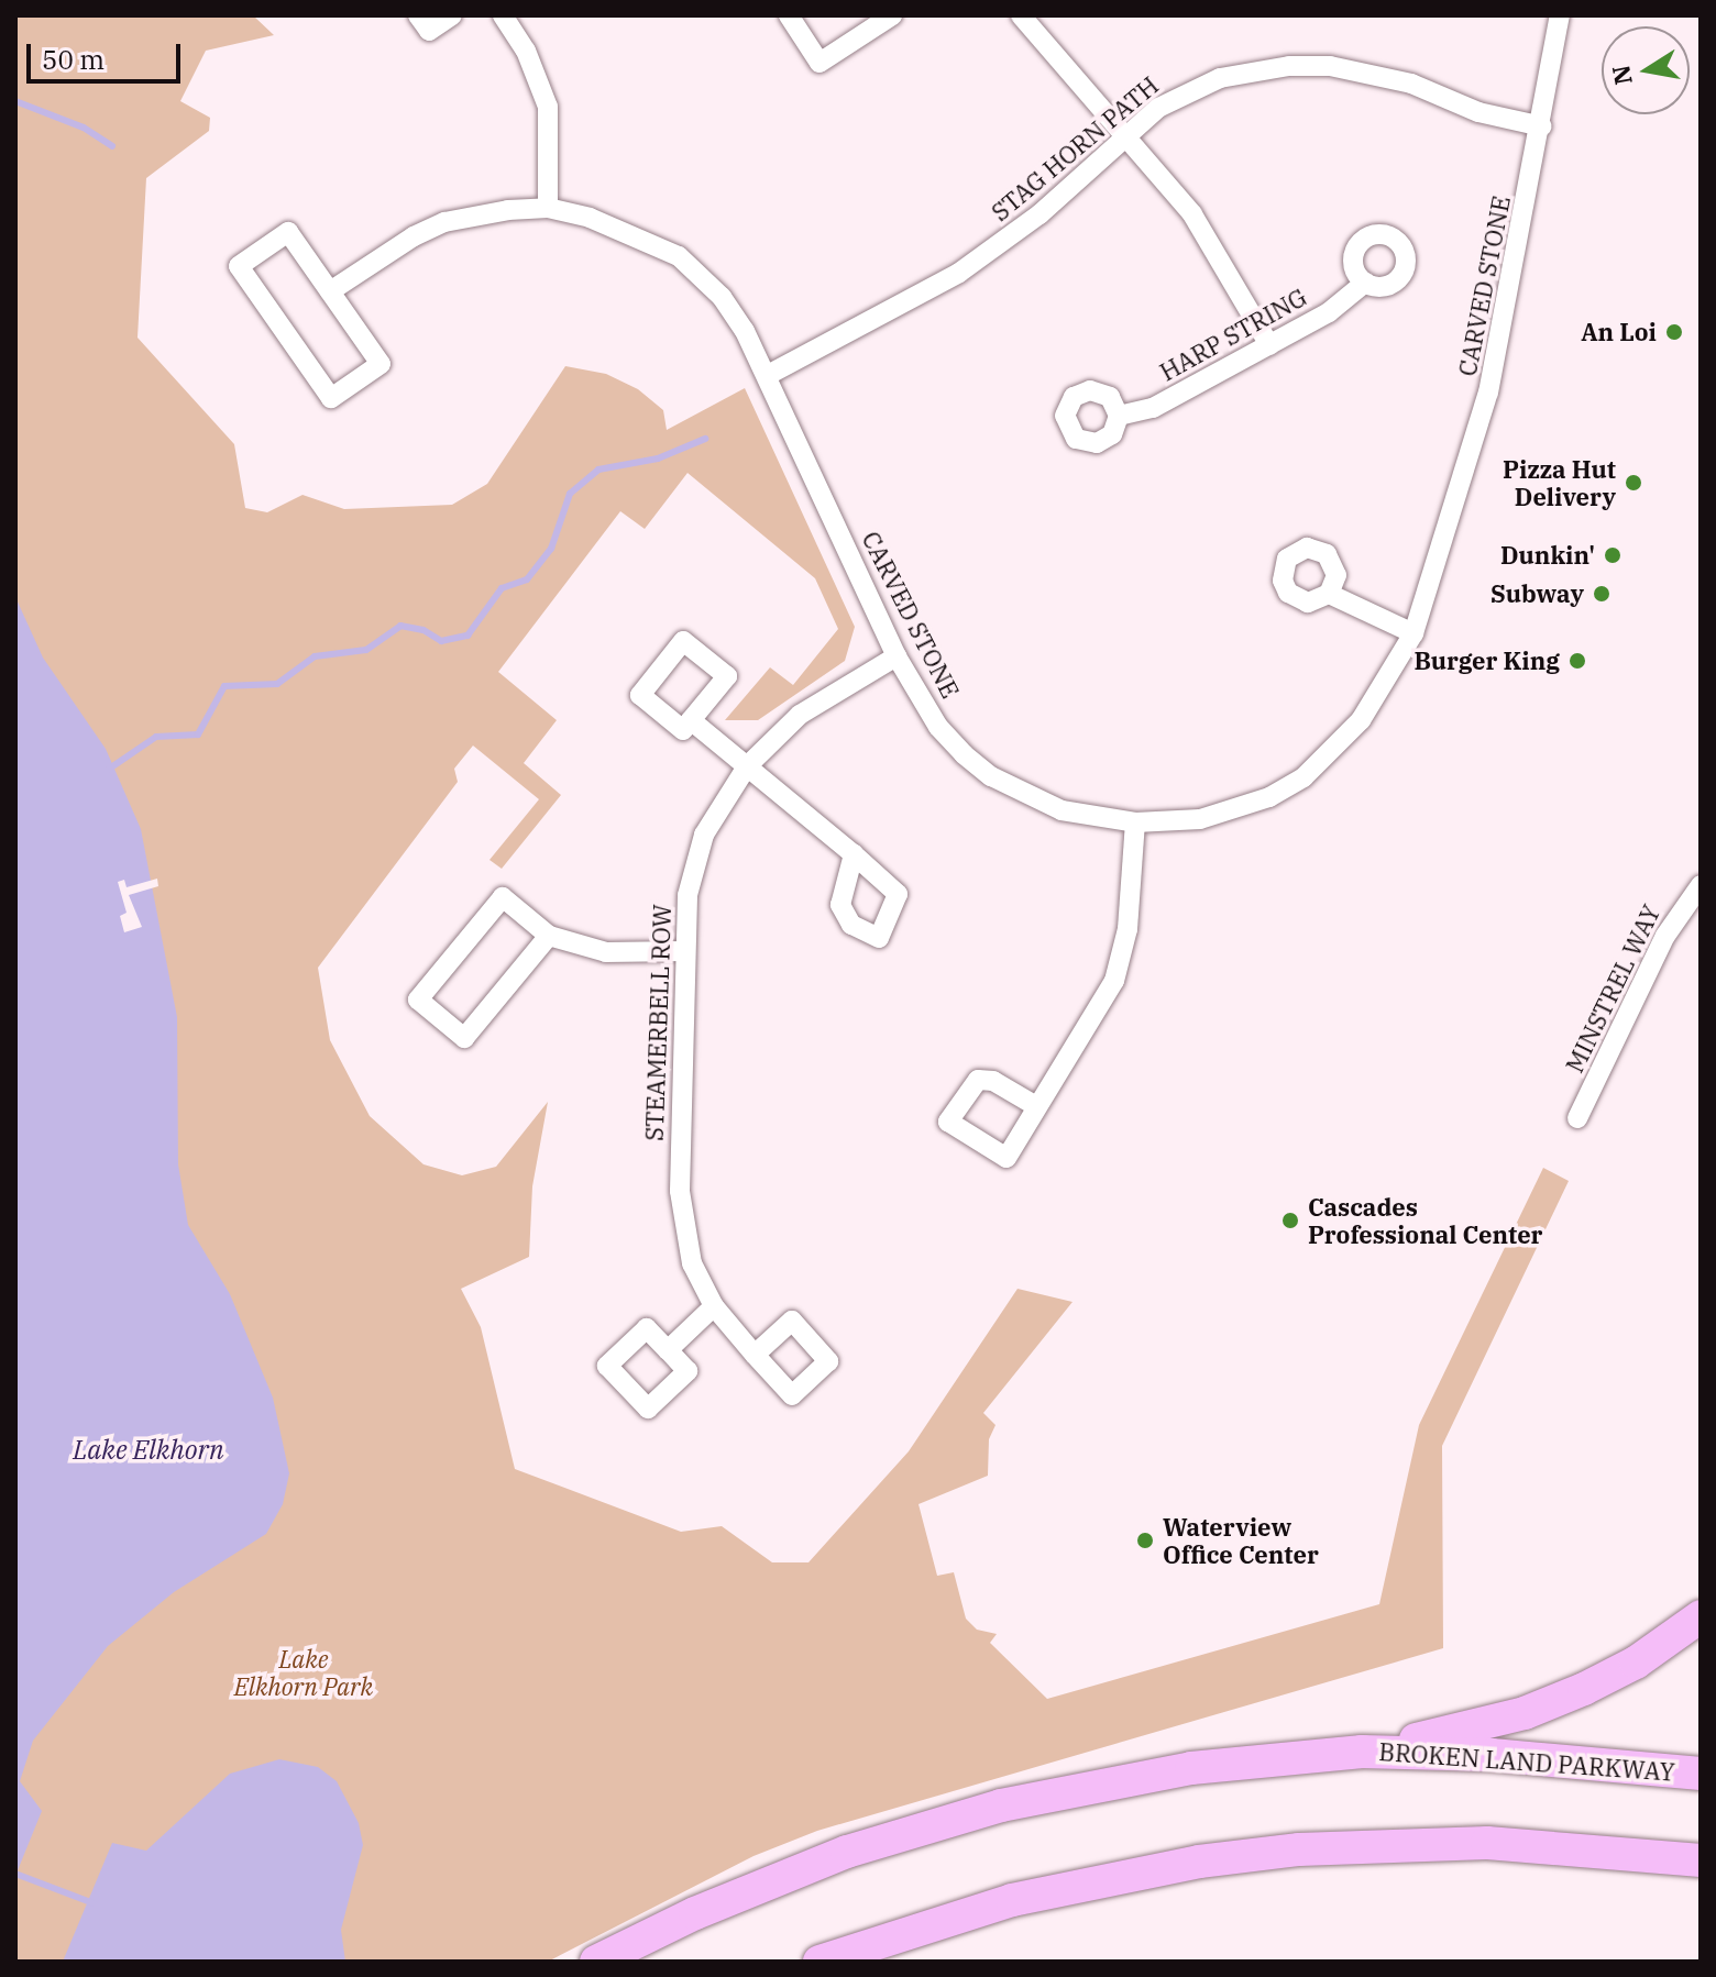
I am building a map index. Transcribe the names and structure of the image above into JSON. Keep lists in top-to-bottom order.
{
  "streets": {
    "main road": ["BROKEN LAND PARKWAY"],
    "street": [
      "STAG HORN PATH",
      "CARVED STONE",
      "HARP STRING",
      "MINSTREL WAY",
      "STEAMERBELL ROW"
    ]
  },
  "crossings": [
    ["STAG HORN PATH", "CARVED STONE"],
    ["CARVED STONE", "STEAMERBELL ROW"]
  ],
  "water": ["Lake Elkhorn"],
  "parks": ["Lake Elkhorn Park"],
  "places": [
    "An Loi",
    "Pizza Hut Delivery",
    "Dunkin'",
    "Subway",
    "Burger King",
    "Cascades Professional Center",
    "Waterview Office Center"
  ],
  "scale_bar": "50 m",
  "north": "left"
}
